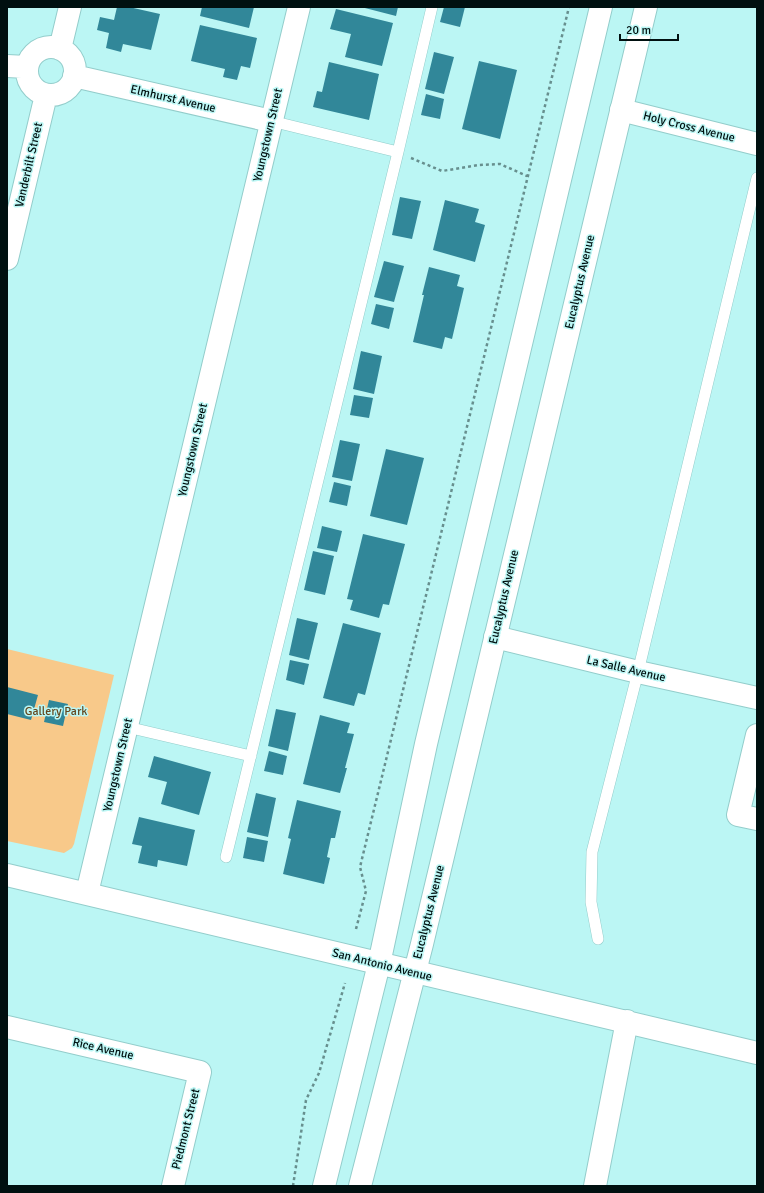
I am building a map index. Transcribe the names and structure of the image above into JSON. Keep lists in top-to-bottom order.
{
  "streets": {
    "street": [
      "Elmhurst Avenue",
      "Holy Cross Avenue",
      "Youngstown Street",
      "Vanderbilt Street",
      "Eucalyptus Avenue",
      "La Salle Avenue",
      "San Antonio Avenue",
      "Rice Avenue",
      "Piedmont Street"
    ]
  },
  "crossings": [
    ["Elmhurst Avenue", "Youngstown Street"],
    ["Elmhurst Avenue", "Vanderbilt Street"],
    ["Holy Cross Avenue", "Eucalyptus Avenue"],
    ["Youngstown Street", "San Antonio Avenue"],
    ["Eucalyptus Avenue", "La Salle Avenue"],
    ["Eucalyptus Avenue", "San Antonio Avenue"],
    ["Rice Avenue", "Piedmont Street"]
  ],
  "parks": ["Gallery Park"],
  "scale_bar": "20 m"
}
